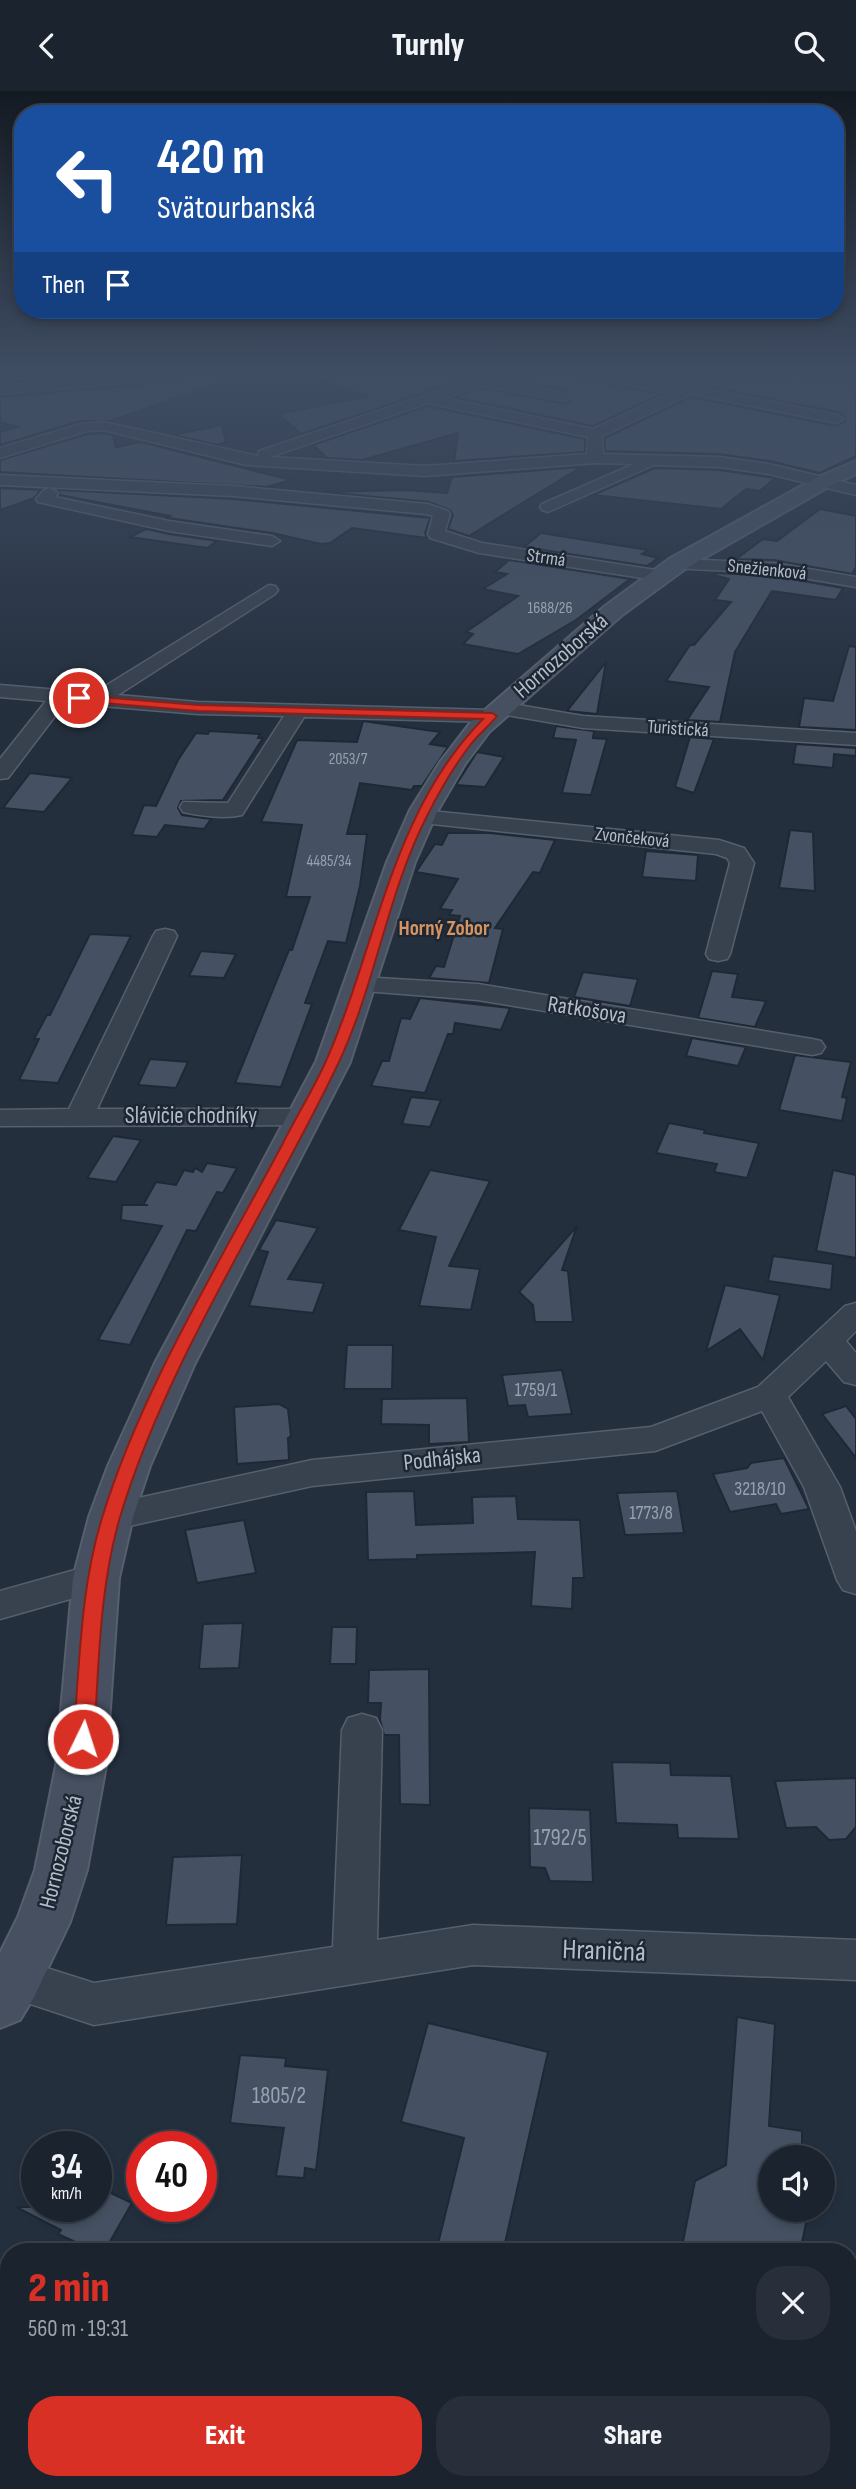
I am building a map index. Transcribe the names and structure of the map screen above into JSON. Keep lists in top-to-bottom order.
{
  "streets": {
    "street": [
      "Strmá",
      "Snežienková",
      "Hornozoborská",
      "Turistická",
      "Zvončeková",
      "Ratkošova",
      "Slávičie chodníky",
      "Podhájska",
      "Hraničná"
    ]
  },
  "crossings": [
    ["Strmá", "Snežienková"],
    ["Strmá", "Hornozoborská"],
    ["Snežienková", "Hornozoborská"],
    ["Hornozoborská", "Turistická"],
    ["Hornozoborská", "Zvončeková"],
    ["Hornozoborská", "Ratkošova"],
    ["Hornozoborská", "Slávičie chodníky"],
    ["Hornozoborská", "Podhájska"],
    ["Hornozoborská", "Hraničná"]
  ],
  "districts": ["Horný Zobor"],
  "house_numbers": [
    "1688/26",
    "2053/7",
    "4485/34",
    "1759/1",
    "3218/10",
    "1773/8",
    "1792/5",
    "1805/2"
  ],
  "page": {
    "header": "Turnly",
    "turn": ["420 m", "Svätourbanská"],
    "then": "Then",
    "speed": "34 km/h",
    "limit": "40",
    "heading": ["2 min", "560 m · 19:31"],
    "buttons": ["Exit", "Share"]
  }
}
